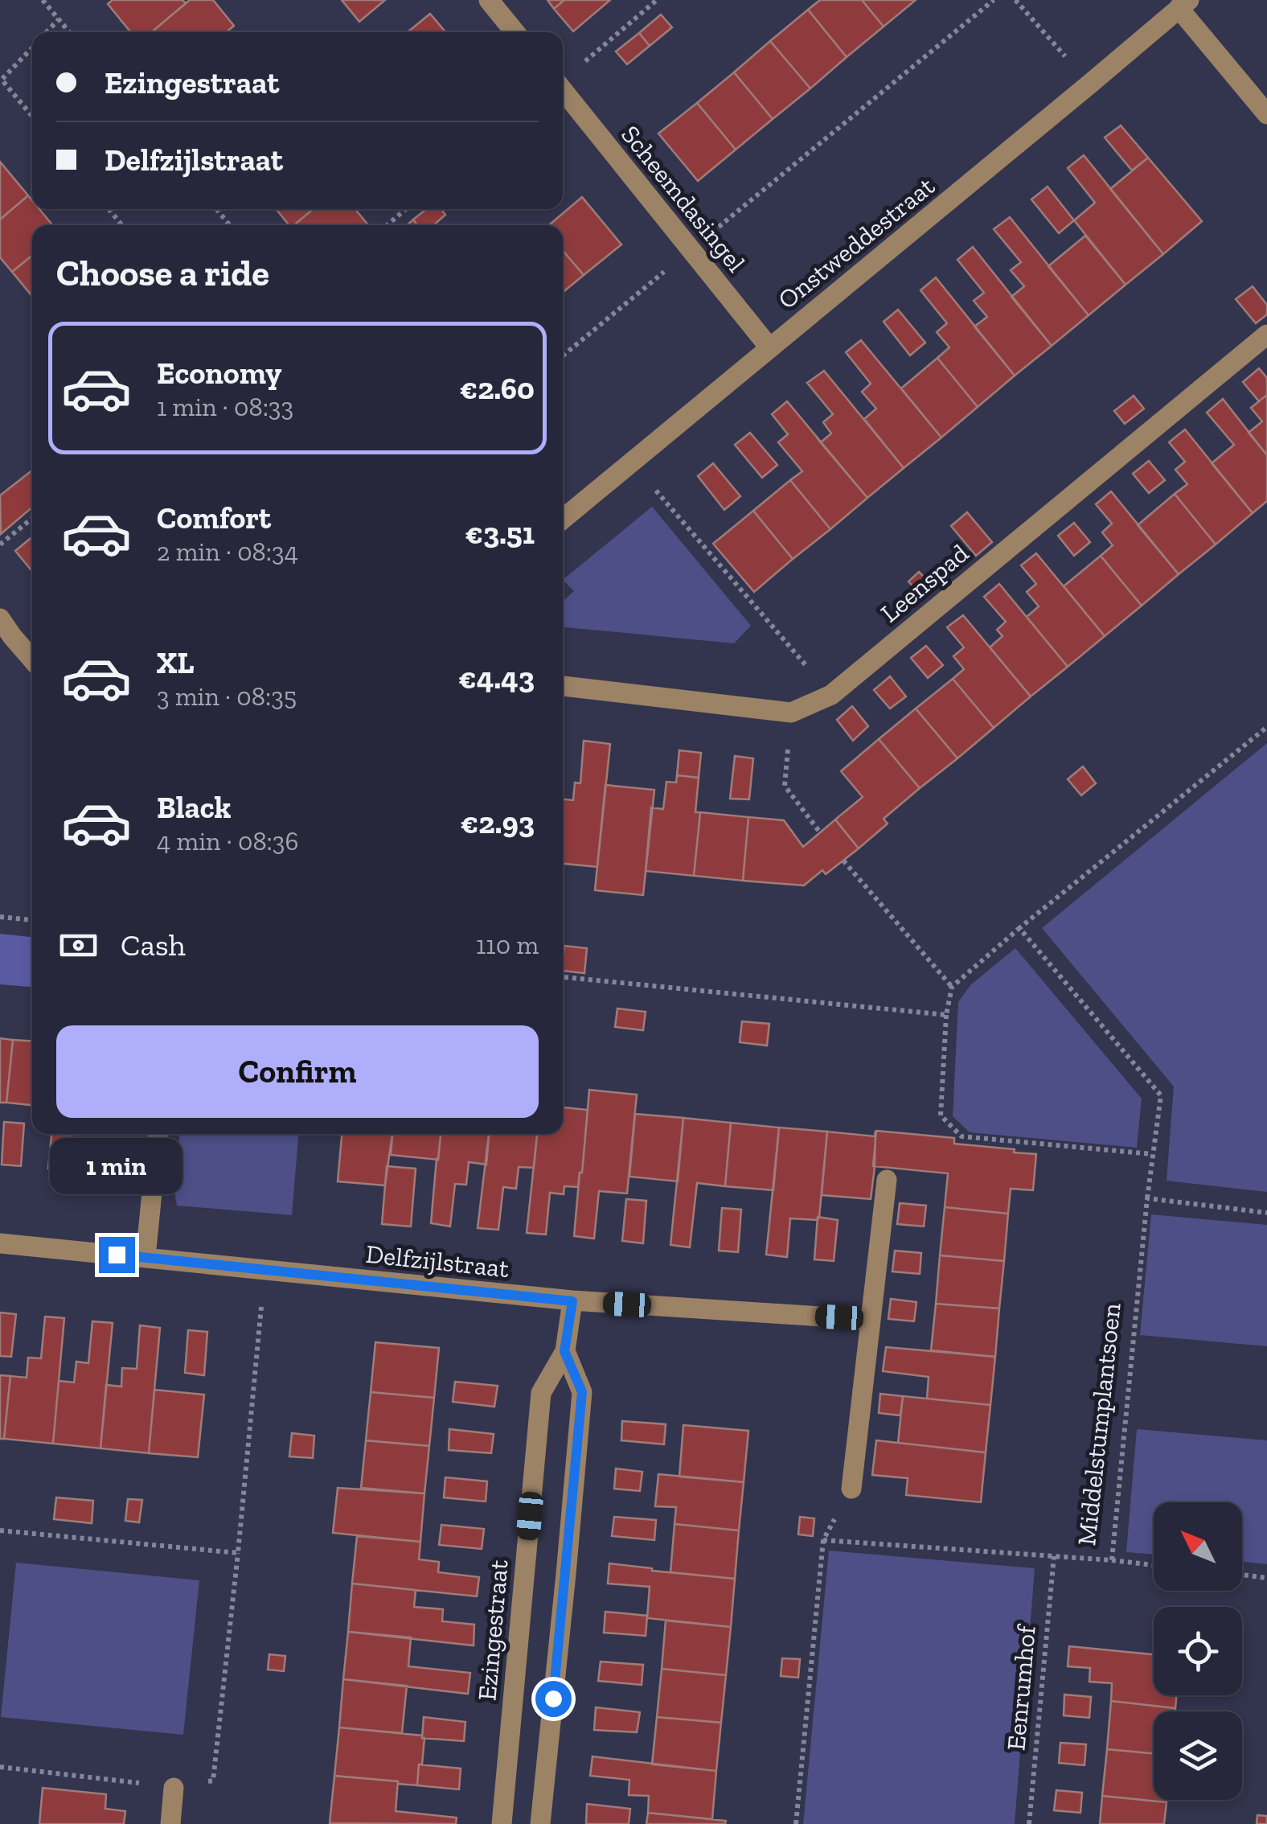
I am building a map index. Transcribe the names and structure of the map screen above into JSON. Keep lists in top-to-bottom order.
{
  "streets": {
    "street": [
      "Scheemdasingel",
      "Onstweddestraat",
      "Leenspad",
      "Delfzijlstraat",
      "Ezingestraat"
    ],
    "path": ["Middelstumplantsoen", "Eenrumhof"]
  },
  "crossings": [
    ["Scheemdasingel", "Onstweddestraat"],
    ["Delfzijlstraat", "Ezingestraat"],
    ["Middelstumplantsoen", "Eenrumhof"]
  ],
  "north": "top left",
  "page": {
    "banner": ["Ezingestraat", "Delfzijlstraat"],
    "heading": "Choose a ride",
    "list": [
      {
        "name": "Economy",
        "note": "1 min · 08:33",
        "value": "€2.60"
      },
      {
        "name": "Comfort",
        "note": "2 min · 08:34",
        "value": "€3.51"
      },
      {
        "name": "XL",
        "note": "3 min · 08:35",
        "value": "€4.43"
      },
      {
        "name": "Black",
        "note": "4 min · 08:36",
        "value": "€2.93"
      }
    ],
    "pay": ["Cash", "110 m"],
    "buttons": "Confirm",
    "bubble": "1 min"
  }
}
